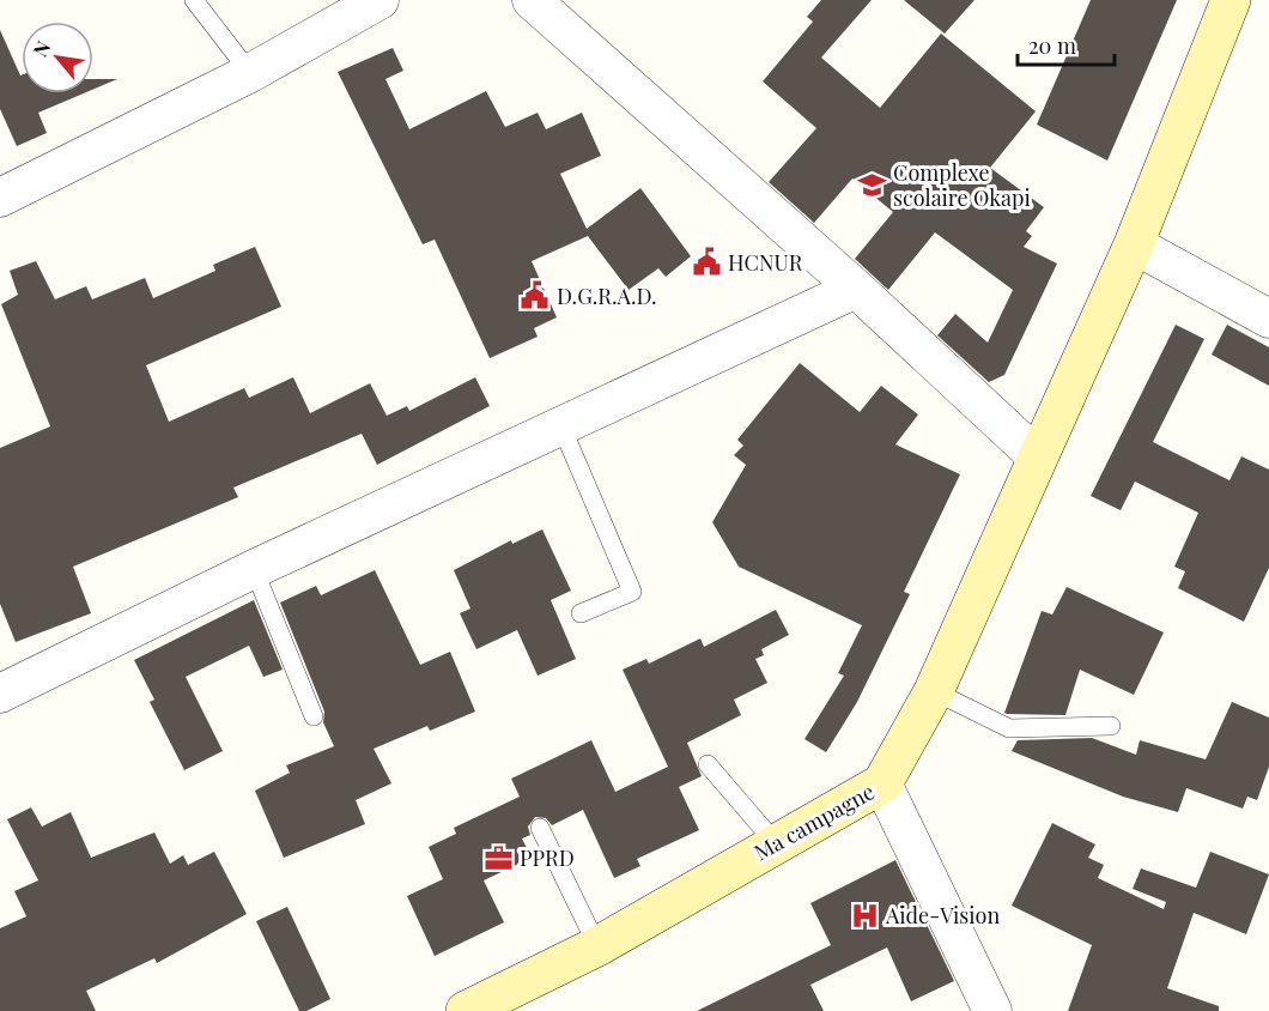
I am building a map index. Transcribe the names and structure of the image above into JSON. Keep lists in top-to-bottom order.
{
  "streets": {
    "street": ["Ma campagne"]
  },
  "places": {
    "school or university": ["Complexe scolaire Okapi"],
    "public building": ["HCNUR", "D.G.R.A.D."],
    "office": ["PPRD"],
    "hospital": ["Aide-Vision"]
  },
  "scale_bar": "20 m",
  "north": "top left"
}
